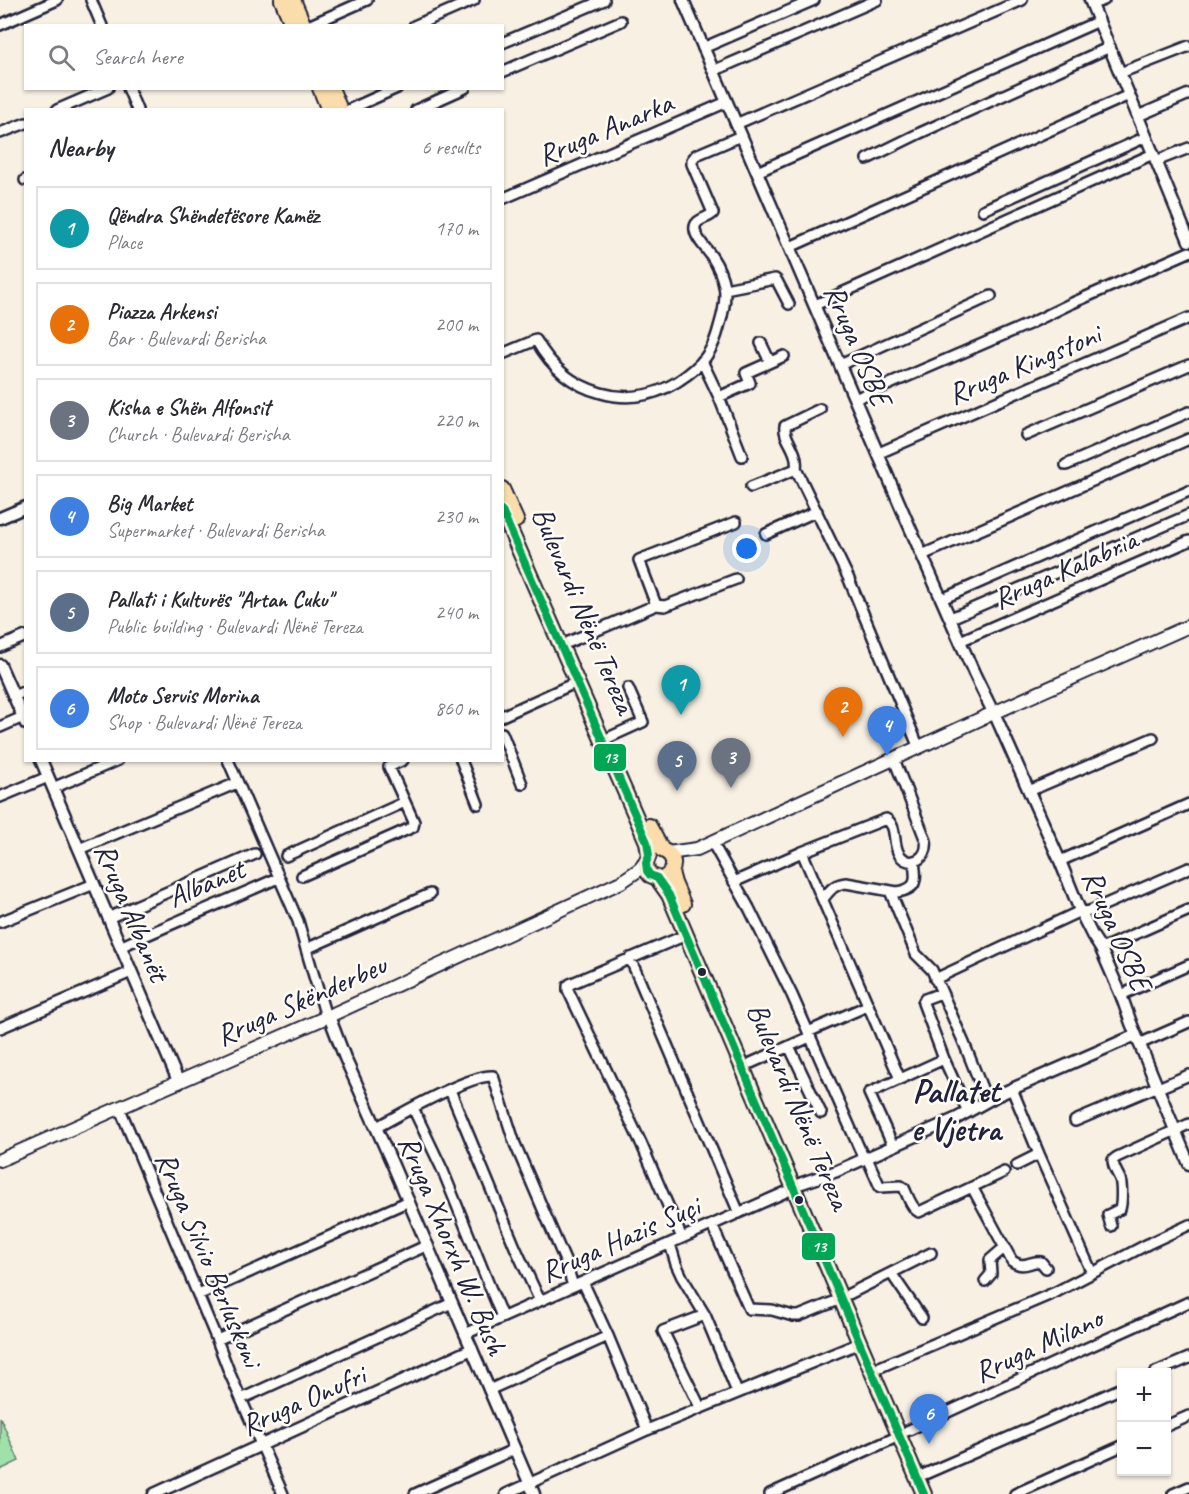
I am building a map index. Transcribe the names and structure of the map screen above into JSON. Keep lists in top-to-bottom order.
{
  "streets": {
    "main road": ["Bulevardi Nënë Tereza", "Rruga Skënderbeu"],
    "street": [
      "Rruga Anarka",
      "Rruga OSBE",
      "Rruga Kingstoni",
      "Rruga Kalabria",
      "Albanet",
      "Rruga Albanët",
      "Rruga Hazis Suçi",
      "Rruga Xhorxh W. Bush",
      "Rruga Silvio Berluskoni",
      "Rruga Milano",
      "Rruga Onufri"
    ]
  },
  "crossings": [
    ["Rruga Anarka", "Rruga OSBE"],
    ["Rruga OSBE", "Rruga Kingstoni"],
    ["Rruga OSBE", "Rruga Kalabria"],
    ["Bulevardi Nënë Tereza", "Rruga Skënderbeu"],
    ["Bulevardi Nënë Tereza", "Rruga Hazis Suçi"],
    ["Bulevardi Nënë Tereza", "Rruga Milano"],
    ["Albanet", "Rruga Albanët"],
    ["Rruga Albanët", "Rruga Skënderbeu"],
    ["Rruga Skënderbeu", "Rruga Xhorxh W. Bush"],
    ["Rruga Skënderbeu", "Rruga Silvio Berluskoni"],
    ["Rruga Hazis Suçi", "Rruga Xhorxh W. Bush"],
    ["Rruga Xhorxh W. Bush", "Rruga Onufri"],
    ["Rruga Silvio Berluskoni", "Rruga Onufri"]
  ],
  "districts": ["Pallatet e Vjetra"],
  "lines": ["transit line 13"],
  "page": {
    "search": "Search here",
    "heading": ["Nearby", "6 results"],
    "list": [
      {
        "mark": "1",
        "name": "Qëndra Shëndetësore Kamëz",
        "note": "Place",
        "value": "170 m"
      },
      {
        "mark": "2",
        "name": "Piazza Arkensi",
        "note": "Bar · Bulevardi Berisha",
        "value": "200 m"
      },
      {
        "mark": "3",
        "name": "Kisha e Shën Alfonsit",
        "note": "Church · Bulevardi Berisha",
        "value": "220 m"
      },
      {
        "mark": "4",
        "name": "Big Market",
        "note": "Supermarket · Bulevardi Berisha",
        "value": "230 m"
      },
      {
        "mark": "5",
        "name": "Pallati i Kulturës \"Artan Cuku\"",
        "note": "Public building · Bulevardi Nënë Tereza",
        "value": "240 m"
      },
      {
        "mark": "6",
        "name": "Moto Servis Morina",
        "note": "Shop · Bulevardi Nënë Tereza",
        "value": "860 m"
      }
    ],
    "pins": [
      "1",
      "2",
      "4",
      "3",
      "5",
      "6"
    ],
    "map_buttons": ["+", "−"]
  }
}
